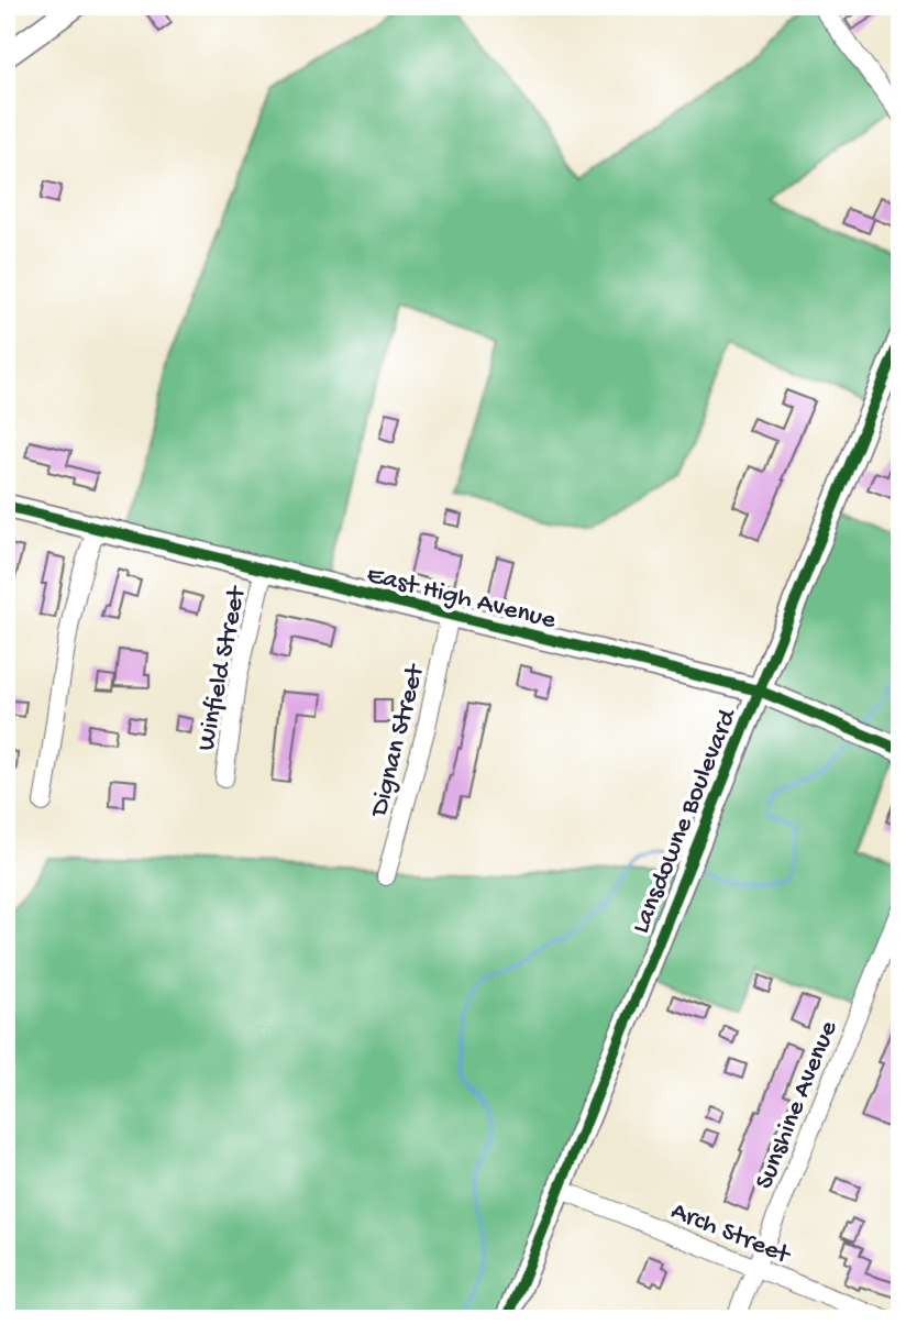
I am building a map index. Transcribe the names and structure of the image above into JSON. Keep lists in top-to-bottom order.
{
  "streets": {
    "street": [
      "East High Avenue",
      "Winfield Street",
      "Dignan Street",
      "Lansdowne Boulevard",
      "Sunshine Avenue",
      "Arch Street"
    ]
  },
  "crossings": [
    ["East High Avenue", "Winfield Street"],
    ["East High Avenue", "Dignan Street"],
    ["East High Avenue", "Lansdowne Boulevard"],
    ["Lansdowne Boulevard", "Arch Street"],
    ["Sunshine Avenue", "Arch Street"]
  ]
}
